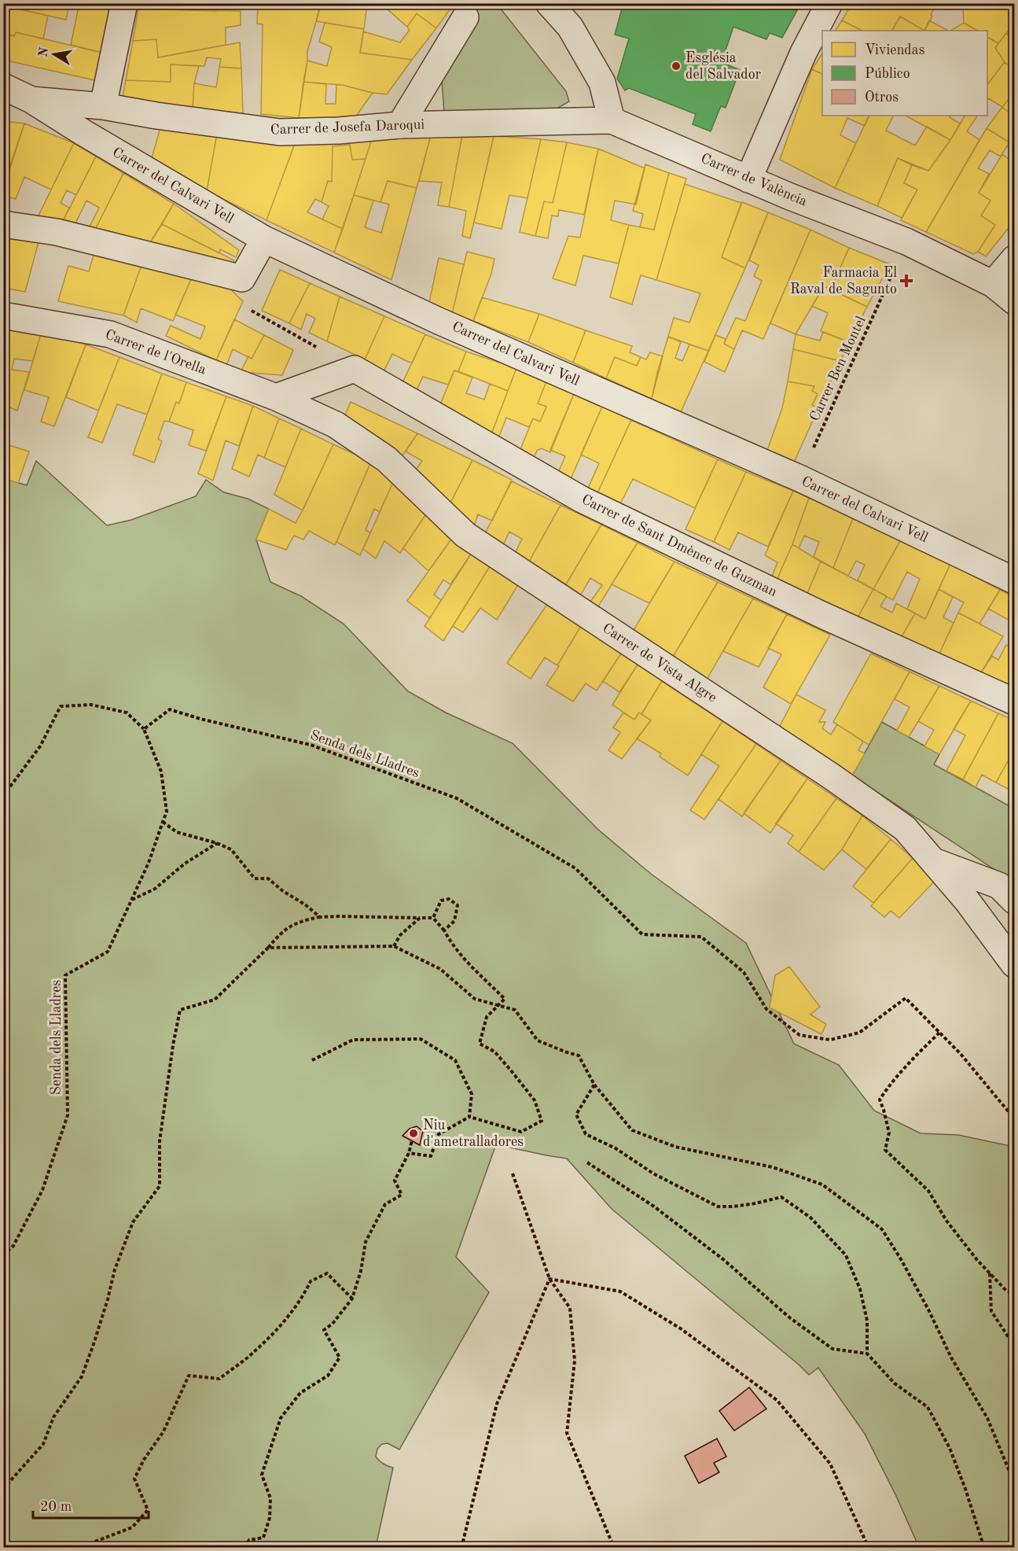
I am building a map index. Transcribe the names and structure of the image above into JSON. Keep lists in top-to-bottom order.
{
  "streets": {
    "street": [
      "Carrer de Josefa Daroqui",
      "Carrer de València",
      "Carrer del Calvari Vell",
      "Carrer de l'Orella",
      "Carrer de Sant Dmènec de Guzman",
      "Carrer de Vista Algre"
    ],
    "path": ["Carrer Ben Montel", "Senda dels Lladres"]
  },
  "crossings": [
    ["Carrer de Josefa Daroqui", "Carrer de València"],
    ["Carrer de Josefa Daroqui", "Carrer del Calvari Vell"],
    ["Carrer de València", "Carrer Ben Montel"],
    ["Carrer del Calvari Vell", "Carrer Ben Montel"],
    ["Carrer de l'Orella", "Carrer de Sant Dmènec de Guzman"],
    ["Carrer de l'Orella", "Carrer de Vista Algre"],
    ["Carrer de Sant Dmènec de Guzman", "Carrer de Vista Algre"]
  ],
  "places": {
    "other": ["Església del Salvador", "Niu d'ametralladores"],
    "health": ["Farmacia El Raval de Sagunto"]
  },
  "legend": ["Viviendas", "Público", "Otros"],
  "scale_bar": "20 m",
  "north": "left"
}
